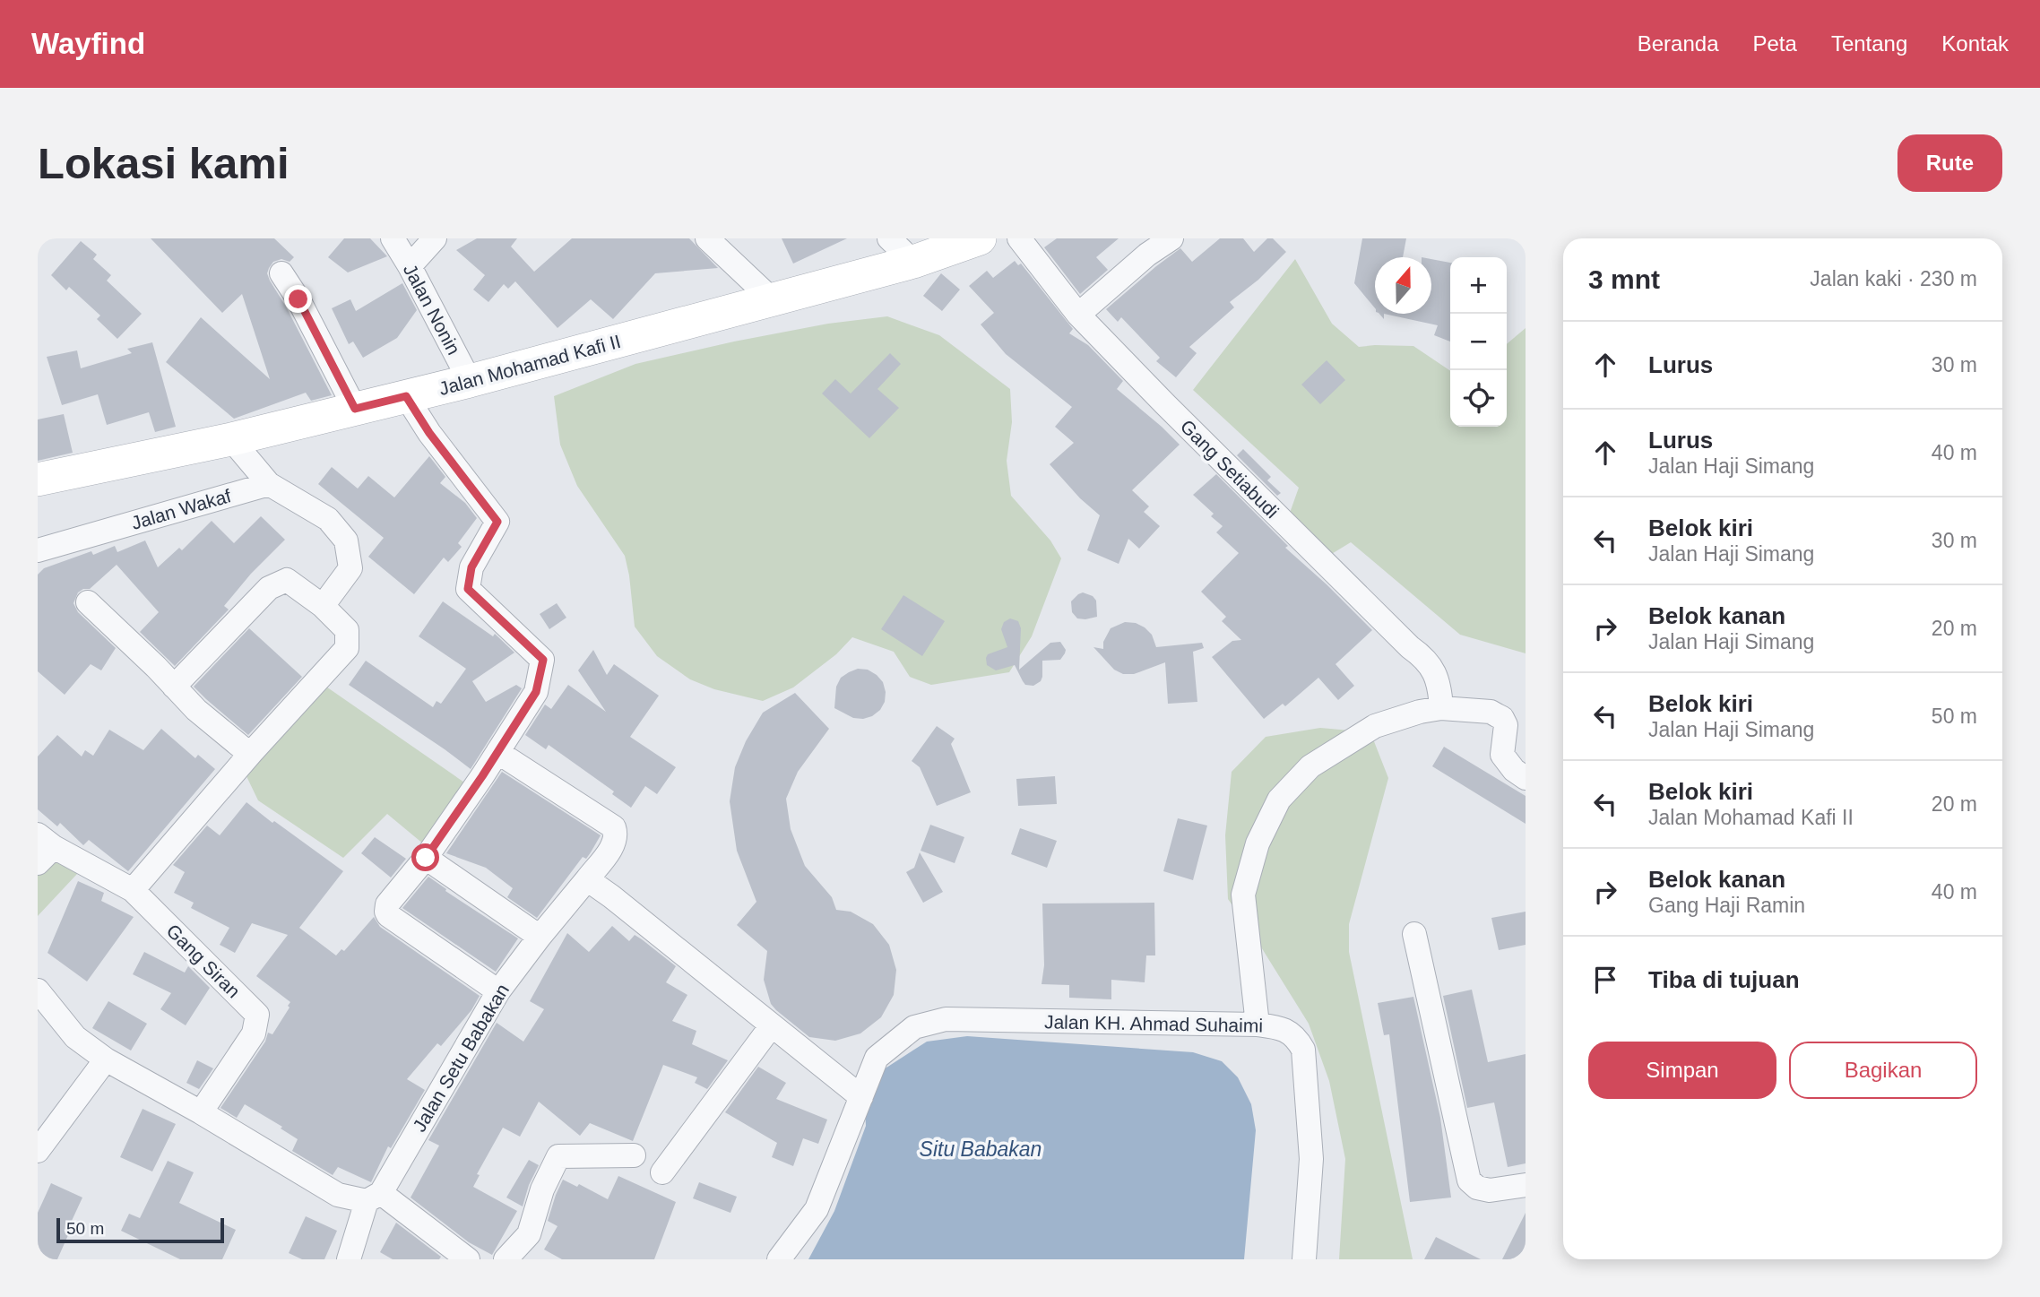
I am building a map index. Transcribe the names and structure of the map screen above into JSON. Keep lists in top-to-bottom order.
{
  "streets": {
    "main road": ["Jalan Mohamad Kafi II"],
    "street": [
      "Jalan Nonin",
      "Gang Setiabudi",
      "Jalan Wakaf",
      "Gang Siran",
      "Jalan KH. Ahmad Suhaimi",
      "Jalan Setu Babakan"
    ]
  },
  "crossings": [
    ["Jalan Nonin", "Jalan Mohamad Kafi II"]
  ],
  "water": ["Situ Babakan"],
  "scale_bar": "50 m",
  "north": "top",
  "page": {
    "header": "Wayfind",
    "nav": [
      "Beranda",
      "Peta",
      "Tentang",
      "Kontak"
    ],
    "buttons": [
      "Rute",
      ["Simpan", "Bagikan"]
    ],
    "title": "Lokasi kami",
    "heading": ["3 mnt", "Jalan kaki · 230 m"],
    "map_buttons": ["+", "−"],
    "list": [
      ["Lurus", "30 m"],
      ["Lurus", "Jalan Haji Simang", "40 m"],
      ["Belok kiri", "Jalan Haji Simang", "30 m"],
      ["Belok kanan", "Jalan Haji Simang", "20 m"],
      ["Belok kiri", "Jalan Haji Simang", "50 m"],
      ["Belok kiri", "Jalan Mohamad Kafi II", "20 m"],
      ["Belok kanan", "Gang Haji Ramin", "40 m"],
      "Tiba di tujuan"
    ],
    "scale": "50 m"
  }
}
